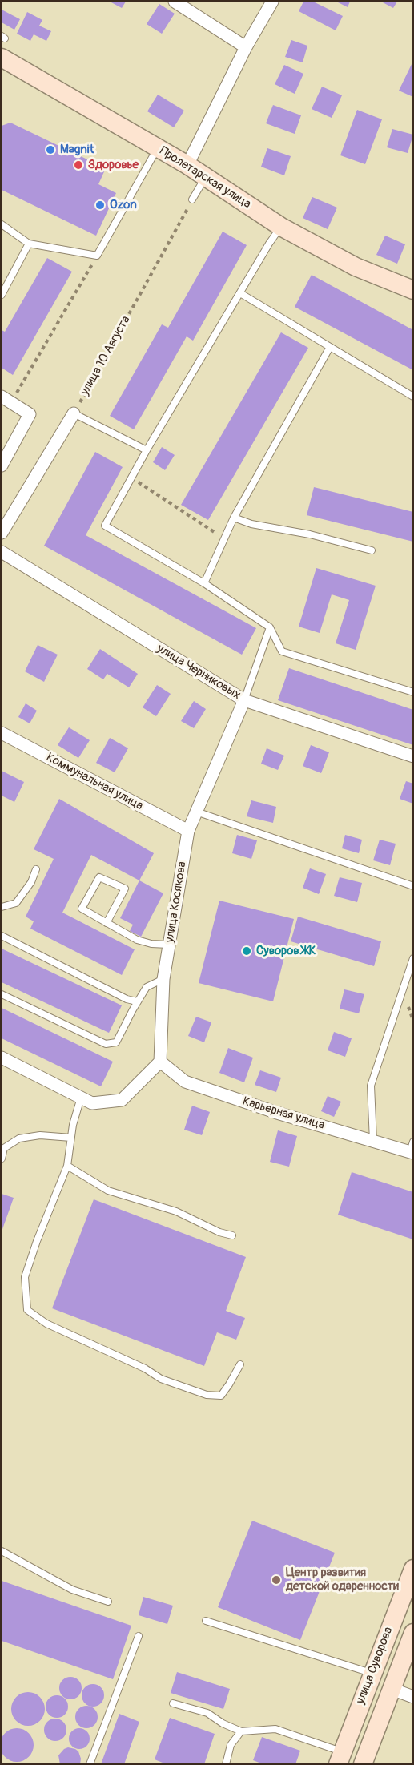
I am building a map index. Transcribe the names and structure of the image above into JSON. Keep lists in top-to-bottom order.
{
  "streets": {
    "street": [
      "Пролетарская улица",
      "улица Черниковых",
      "Коммунальная улица",
      "улица Косякова",
      "Карьерная улица",
      "улица Суворова"
    ],
    "path": ["улица 10 Августа"]
  },
  "crossings": [
    ["улица Черниковых", "улица Косякова"],
    ["Коммунальная улица", "улица Косякова"],
    ["улица Косякова", "Карьерная улица"]
  ],
  "places": [
    "Magnit",
    "Здоровье",
    "Ozon",
    "Суворов ЖК",
    "Центр развития детской одаренности"
  ]
}
